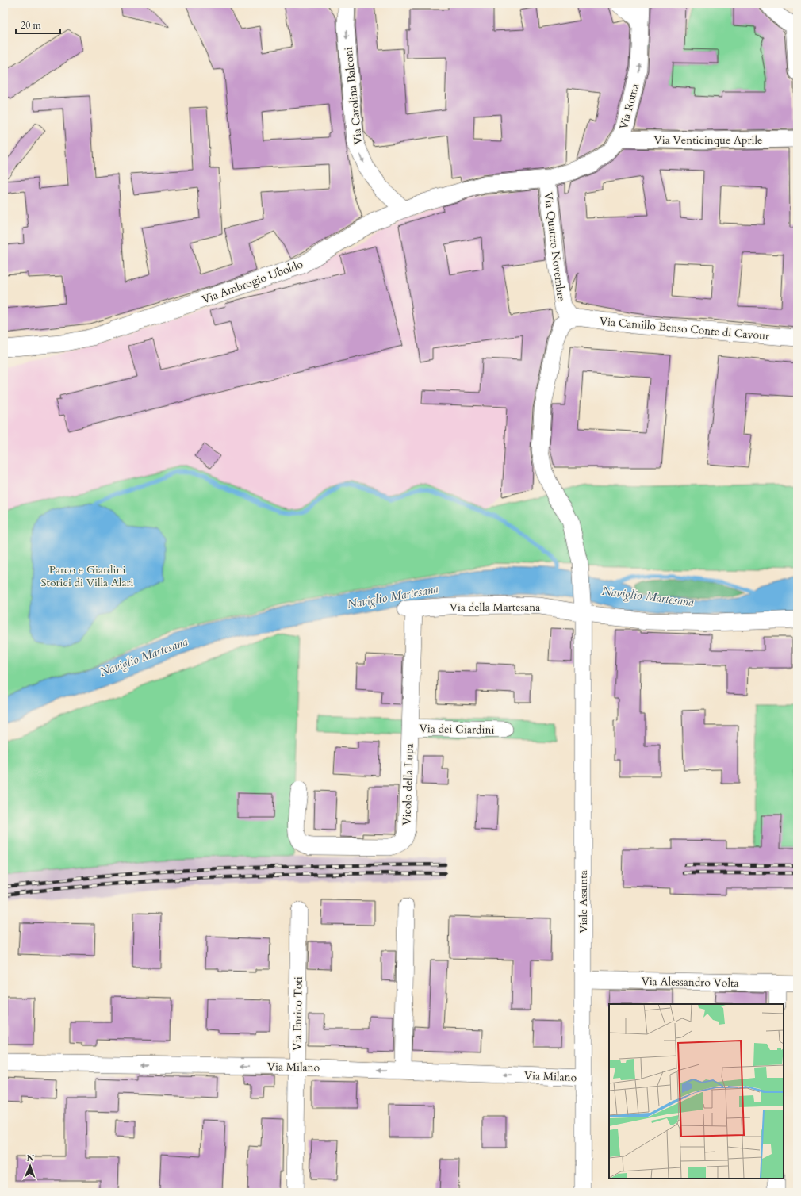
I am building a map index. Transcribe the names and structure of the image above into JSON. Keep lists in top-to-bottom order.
{
  "streets": {
    "street": [
      "Via Carolina Balconi",
      "Via Roma",
      "Via Venticinque Aprile",
      "Via Quattro Novembre",
      "Via Ambrogio Uboldo",
      "Via Camillo Benso Conte di Cavour",
      "Via della Martesana",
      "Via dei Giardini",
      "Vicolo della Lupa",
      "Viale Assunta",
      "Via Alessandro Volta",
      "Via Enrico Toti",
      "Via Milano"
    ]
  },
  "crossings": [
    ["Via Carolina Balconi", "Via Ambrogio Uboldo"],
    ["Via Roma", "Via Venticinque Aprile"],
    ["Via Roma", "Via Quattro Novembre"],
    ["Via Roma", "Via Ambrogio Uboldo"],
    ["Via Quattro Novembre", "Via Ambrogio Uboldo"],
    ["Via Quattro Novembre", "Via Camillo Benso Conte di Cavour"],
    ["Via Quattro Novembre", "Viale Assunta"],
    ["Via Camillo Benso Conte di Cavour", "Viale Assunta"],
    ["Via della Martesana", "Vicolo della Lupa"],
    ["Via della Martesana", "Viale Assunta"],
    ["Via dei Giardini", "Vicolo della Lupa"],
    ["Viale Assunta", "Via Alessandro Volta"],
    ["Viale Assunta", "Via Milano"],
    ["Via Enrico Toti", "Via Milano"]
  ],
  "one_way": ["Via Carolina Balconi", "Via Roma", "Via Milano"],
  "water": ["Naviglio Martesana"],
  "parks": ["Parco e Giardini Storici di Villa Alari"],
  "scale_bar": "20 m",
  "north": "top"
}
